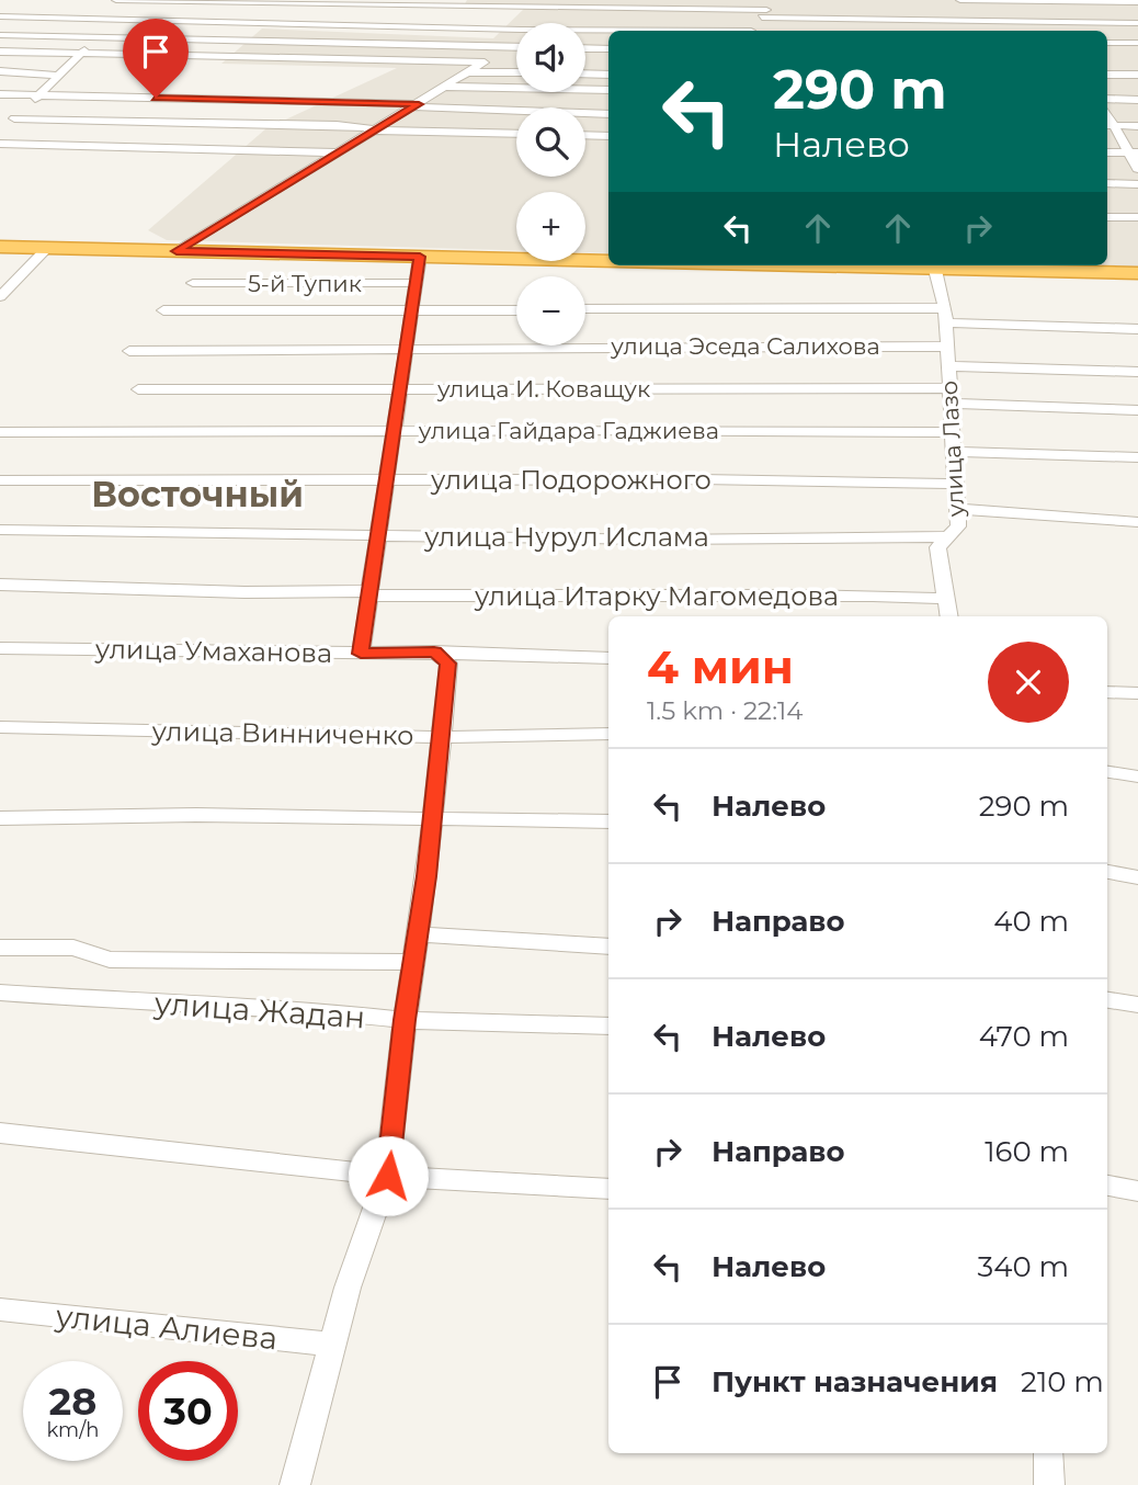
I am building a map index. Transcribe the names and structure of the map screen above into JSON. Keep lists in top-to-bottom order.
{
  "streets": {
    "street": [
      "5-й Тупик",
      "улица Эседа Салихова",
      "улица И. Коващук",
      "улица Гайдара Гаджиева",
      "улица Лазо",
      "улица Подорожного",
      "улица Нурул Ислама",
      "улица Итарку Магомедова",
      "улица Умаханова",
      "улица Винниченко",
      "улица Жадан",
      "улица Алиева"
    ]
  },
  "crossings": [
    ["улица Эседа Салихова", "улица Лазо"],
    ["улица И. Коващук", "улица Лазо"],
    ["улица Гайдара Гаджиева", "улица Лазо"],
    ["улица Лазо", "улица Подорожного"],
    ["улица Лазо", "улица Нурул Ислама"],
    ["улица Лазо", "улица Итарку Магомедова"]
  ],
  "districts": ["Восточный"],
  "page": {
    "map_buttons": ["+", "−"],
    "turn": ["290 m", "Налево"],
    "heading": ["4 мин", "1.5 km · 22:14"],
    "list": [
      {
        "name": "Налево",
        "value": "290 m"
      },
      {
        "name": "Направо",
        "value": "40 m"
      },
      {
        "name": "Налево",
        "value": "470 m"
      },
      {
        "name": "Направо",
        "value": "160 m"
      },
      {
        "name": "Налево",
        "value": "340 m"
      },
      {
        "name": "Пункт назначения",
        "value": "210 m"
      }
    ],
    "speed": "28 km/h",
    "limit": "30"
  }
}
